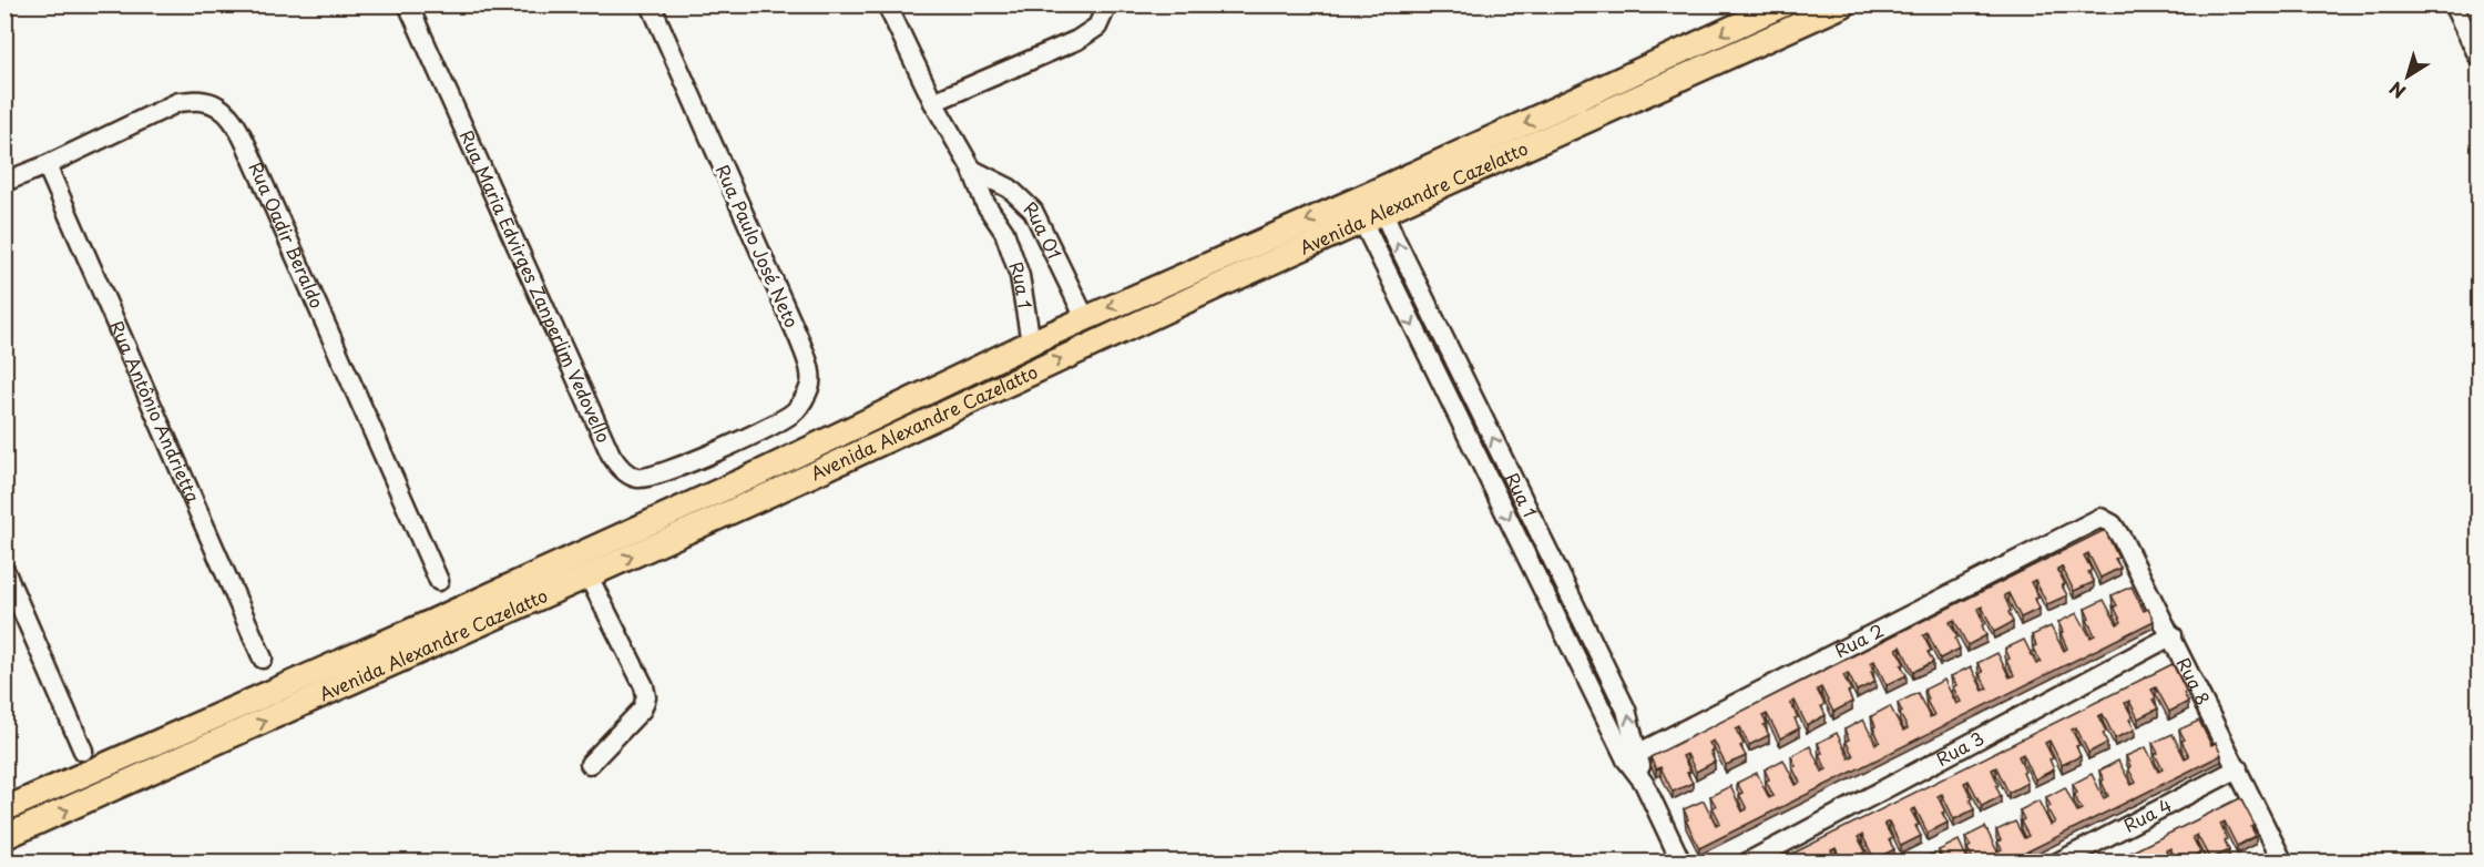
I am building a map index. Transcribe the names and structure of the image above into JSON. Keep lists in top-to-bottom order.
{
  "streets": {
    "main road": ["Avenida Alexandre Cazelatto"],
    "street": [
      "Rua 01",
      "Rua Oadir Beraldo",
      "Rua Paulo José Neto",
      "Rua 1",
      "Rua Maria Edvirges Zanperlim Vedovello",
      "Rua Antônio Andrietta",
      "Rua 2",
      "Rua 8",
      "Rua 3",
      "Rua 4"
    ]
  },
  "crossings": [
    ["Avenida Alexandre Cazelatto", "Rua 01"],
    ["Avenida Alexandre Cazelatto", "Rua 1"],
    ["Rua 01", "Rua 1"],
    ["Rua Oadir Beraldo", "Rua Antônio Andrietta"],
    ["Rua Paulo José Neto", "Rua Maria Edvirges Zanperlim Vedovello"],
    ["Rua 1", "Rua 2"],
    ["Rua 2", "Rua 8"],
    ["Rua 8", "Rua 3"],
    ["Rua 8", "Rua 4"]
  ],
  "north": "bottom left"
}
